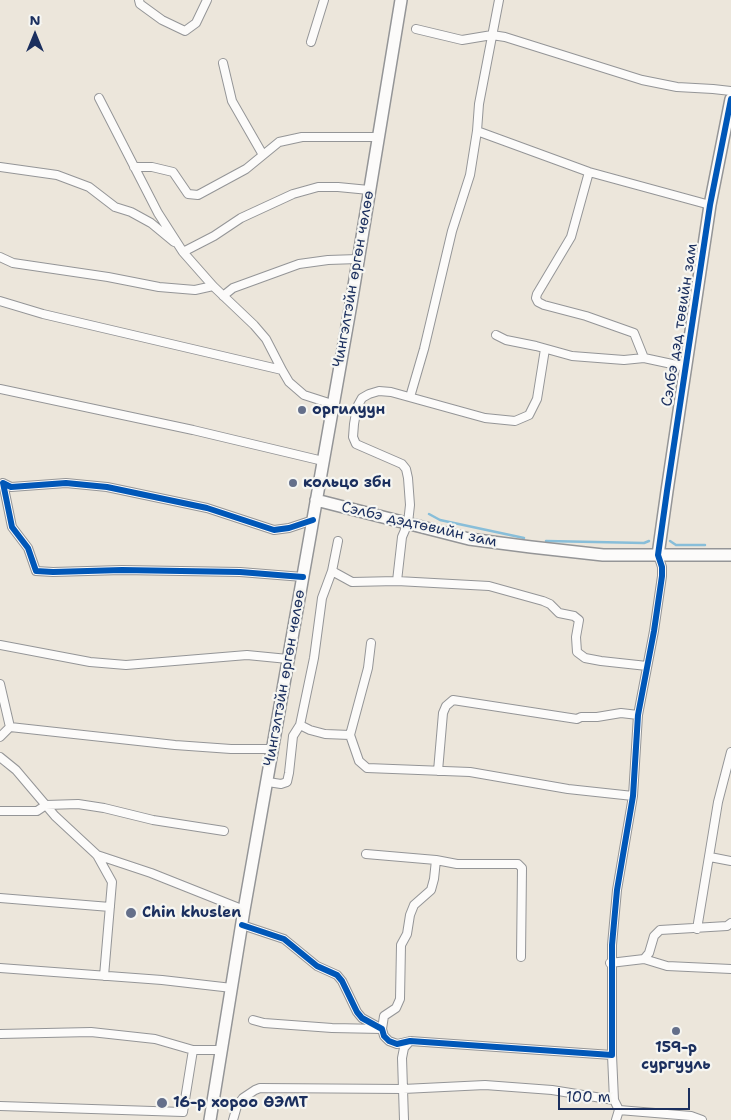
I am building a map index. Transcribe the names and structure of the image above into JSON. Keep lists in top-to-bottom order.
{
  "streets": {
    "main road": ["Чингэлтэйн өргөн чөлөө", "Сэлбэ дэд төвийн зам", "Сэлбэ дэдтөвийн зам"]
  },
  "crossings": [
    ["Чингэлтэйн өргөн чөлөө", "Сэлбэ дэдтөвийн зам"],
    ["Сэлбэ дэд төвийн зам", "Сэлбэ дэдтөвийн зам"]
  ],
  "places": [
    "оргилуун",
    "кольцо збн",
    "Chin khuslen",
    "159-р сургууль",
    "16-р хороо ӨЭМТ"
  ],
  "scale_bar": "100 m",
  "north": "top"
}
